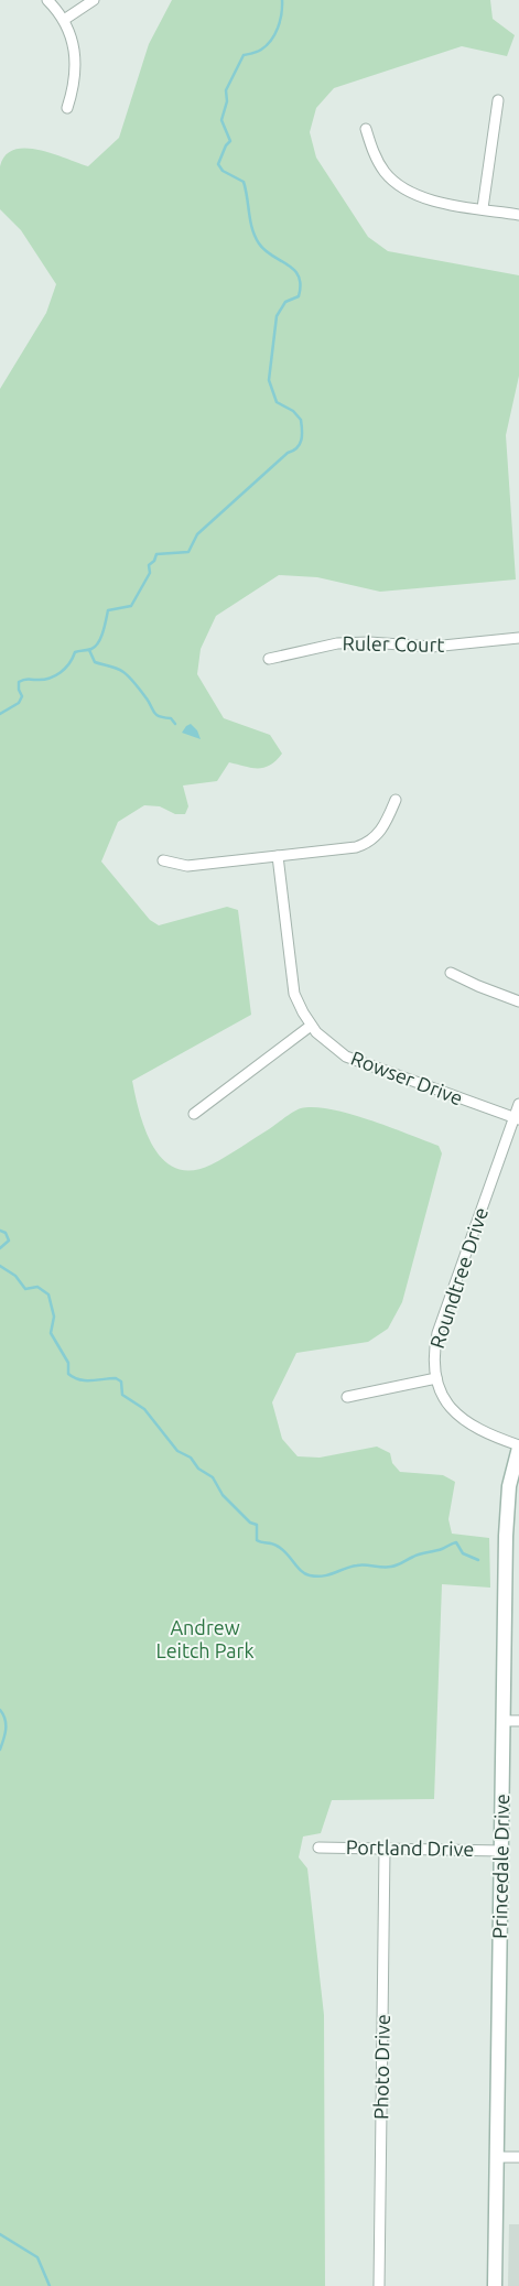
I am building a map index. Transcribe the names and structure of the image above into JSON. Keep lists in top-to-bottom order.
{
  "streets": {
    "street": [
      "Ruler Court",
      "Rowser Drive",
      "Roundtree Drive",
      "Portland Drive",
      "Princedale Drive",
      "Photo Drive"
    ]
  },
  "crossings": [
    ["Rowser Drive", "Roundtree Drive"],
    ["Roundtree Drive", "Princedale Drive"],
    ["Portland Drive", "Princedale Drive"],
    ["Portland Drive", "Photo Drive"]
  ],
  "parks": ["Andrew Leitch Park"]
}
